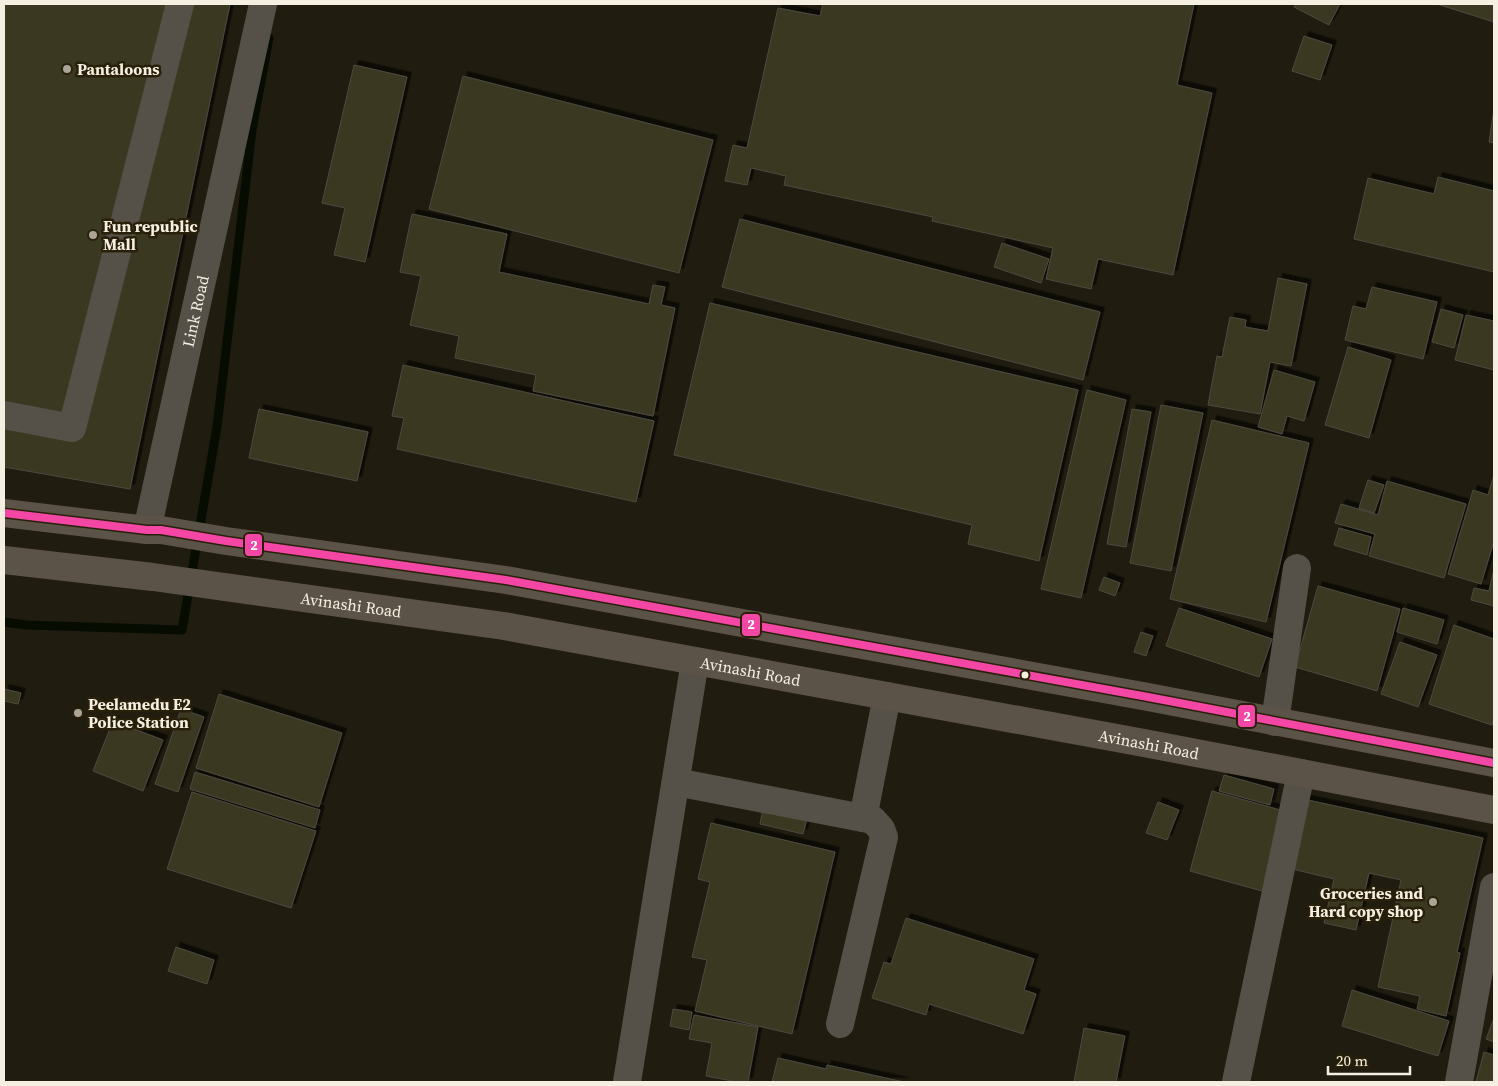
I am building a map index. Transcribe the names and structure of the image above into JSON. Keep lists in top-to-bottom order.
{
  "streets": {
    "main road": ["Avinashi Road"],
    "street": ["Link Road"]
  },
  "places": [
    "Pantaloons",
    "Fun republic Mall",
    "Peelamedu E2 Police Station",
    "Groceries and Hard copy shop"
  ],
  "lines": ["transit line 2"],
  "scale_bar": "20 m"
}
